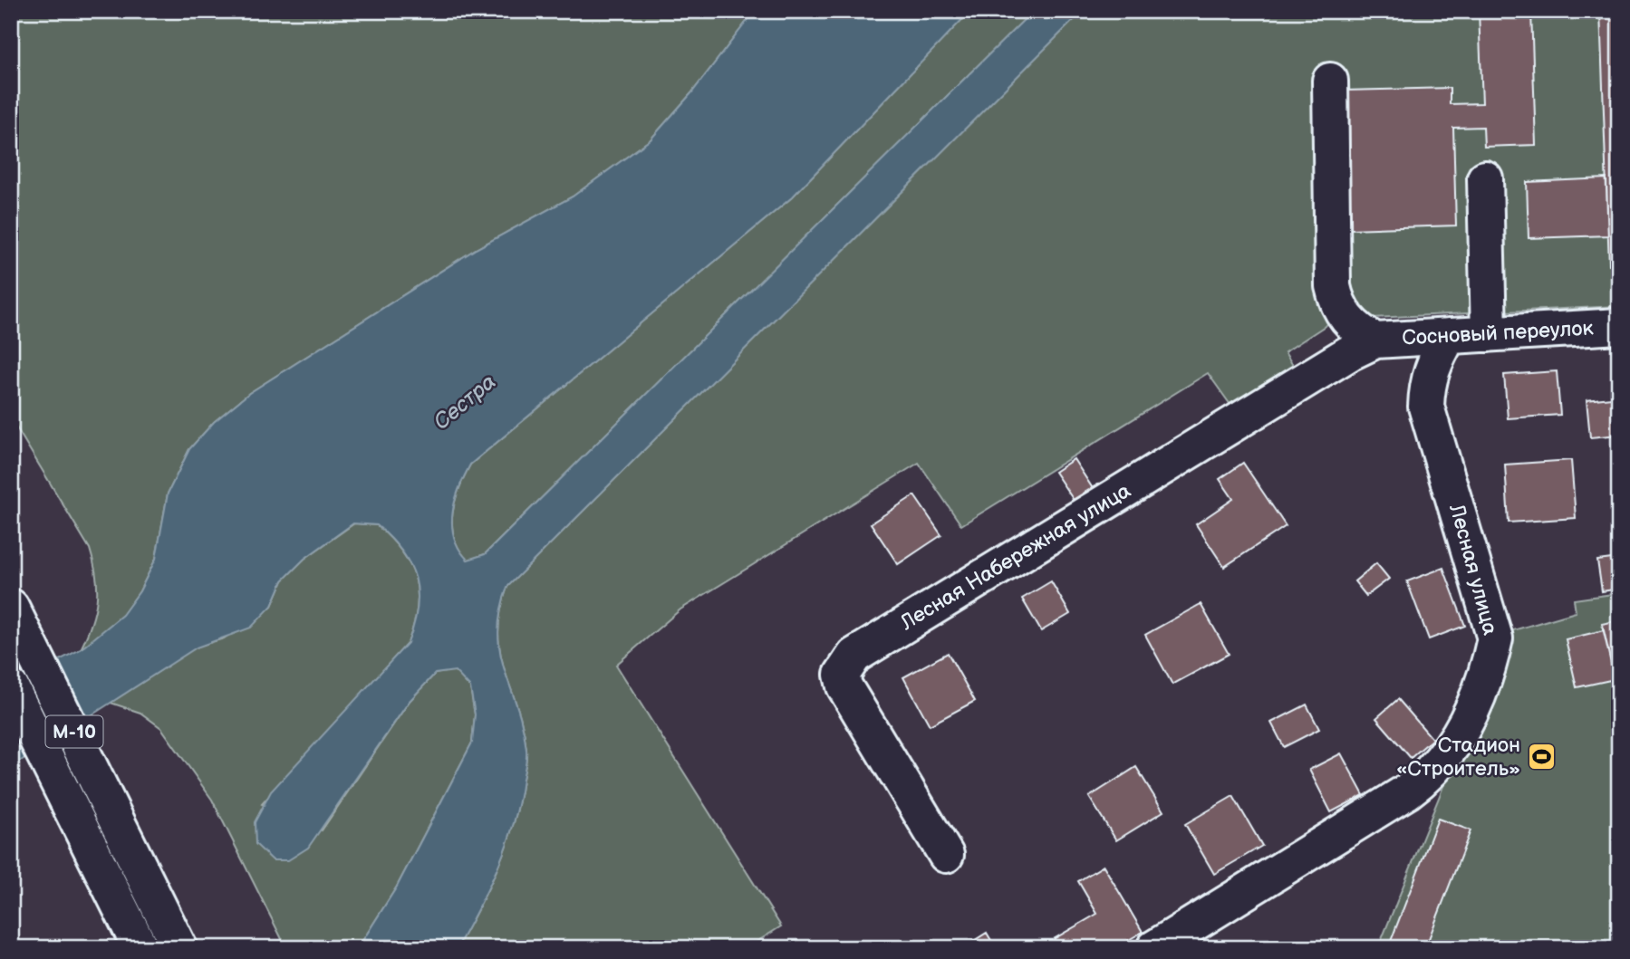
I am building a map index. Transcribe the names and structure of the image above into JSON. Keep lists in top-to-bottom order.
{
  "streets": {
    "main road": [
      "Сосновый переулок",
      "Лесная Набережная улица",
      "Лесная улица",
      "М-10"
    ]
  },
  "crossings": [
    ["Сосновый переулок", "Лесная Набережная улица"],
    ["Сосновый переулок", "Лесная улица"]
  ],
  "water": ["Сестра"],
  "places": {
    "sports": ["Стадион «Строитель»"]
  }
}
